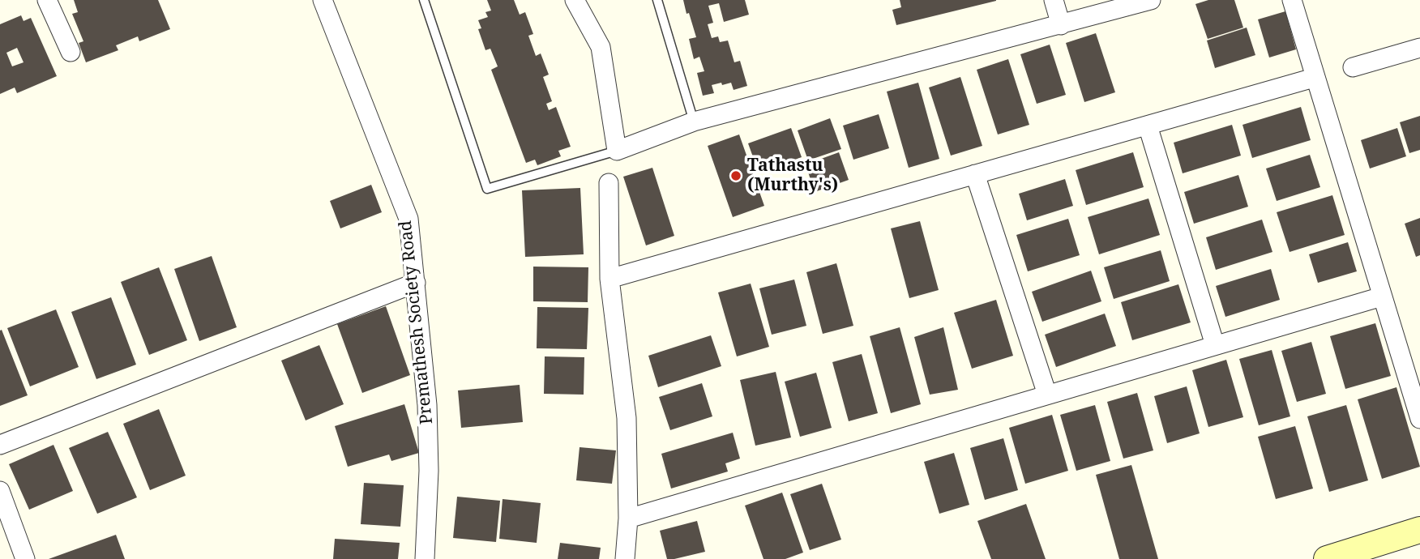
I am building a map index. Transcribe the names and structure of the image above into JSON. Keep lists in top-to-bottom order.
{
  "streets": {
    "street": ["Premathesh Society Road"]
  },
  "places": ["Tathastu (Murthy's)"]
}
